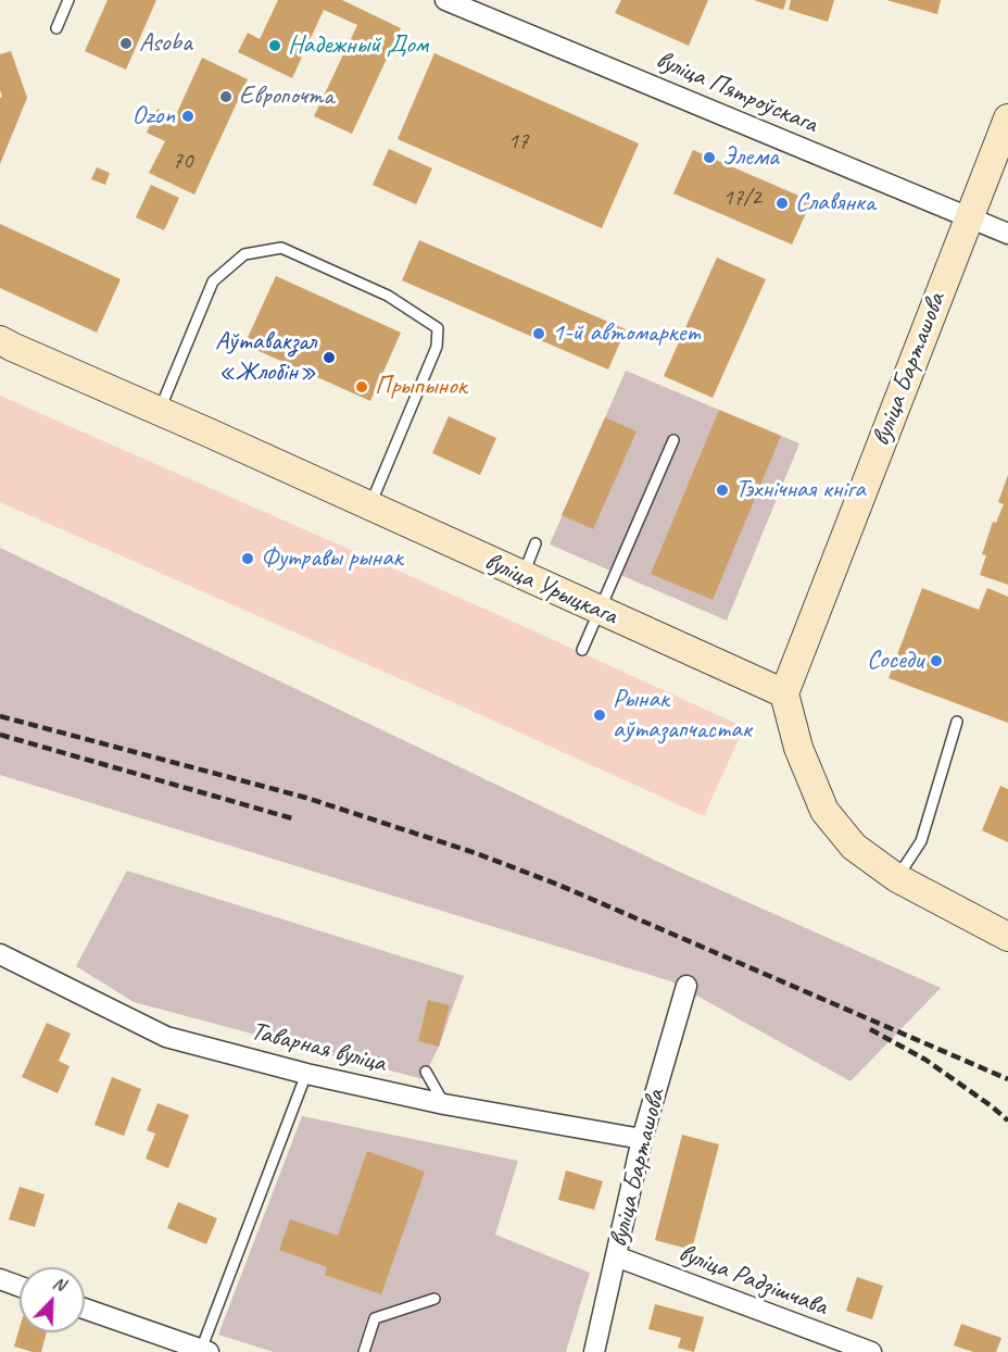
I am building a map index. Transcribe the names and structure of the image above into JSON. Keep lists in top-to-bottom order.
{
  "streets": {
    "main road": ["вуліца Барташова", "вуліца Урыцкага"],
    "street": ["вуліца Пятроўскага", "Таварная вуліца", "вуліца Радзішчава"]
  },
  "crossings": [
    ["вуліца Пятроўскага", "вуліца Барташова"],
    ["вуліца Барташова", "вуліца Урыцкага"],
    ["вуліца Барташова", "Таварная вуліца"],
    ["вуліца Барташова", "вуліца Радзішчава"]
  ],
  "places": [
    "Asoba",
    "Надежный Дом",
    "Европочта",
    "Ozon",
    "Элема",
    "Славянка",
    "1-й автомаркет",
    "Аўтавакзал «Жлобін»",
    "Прыпынок",
    "Тэхнічная кніга",
    "Футравы рынак",
    "Соседи",
    "Рынак аўтазапчастак"
  ],
  "house_numbers": ["17", "70", "17/2"],
  "north": "top right"
}
